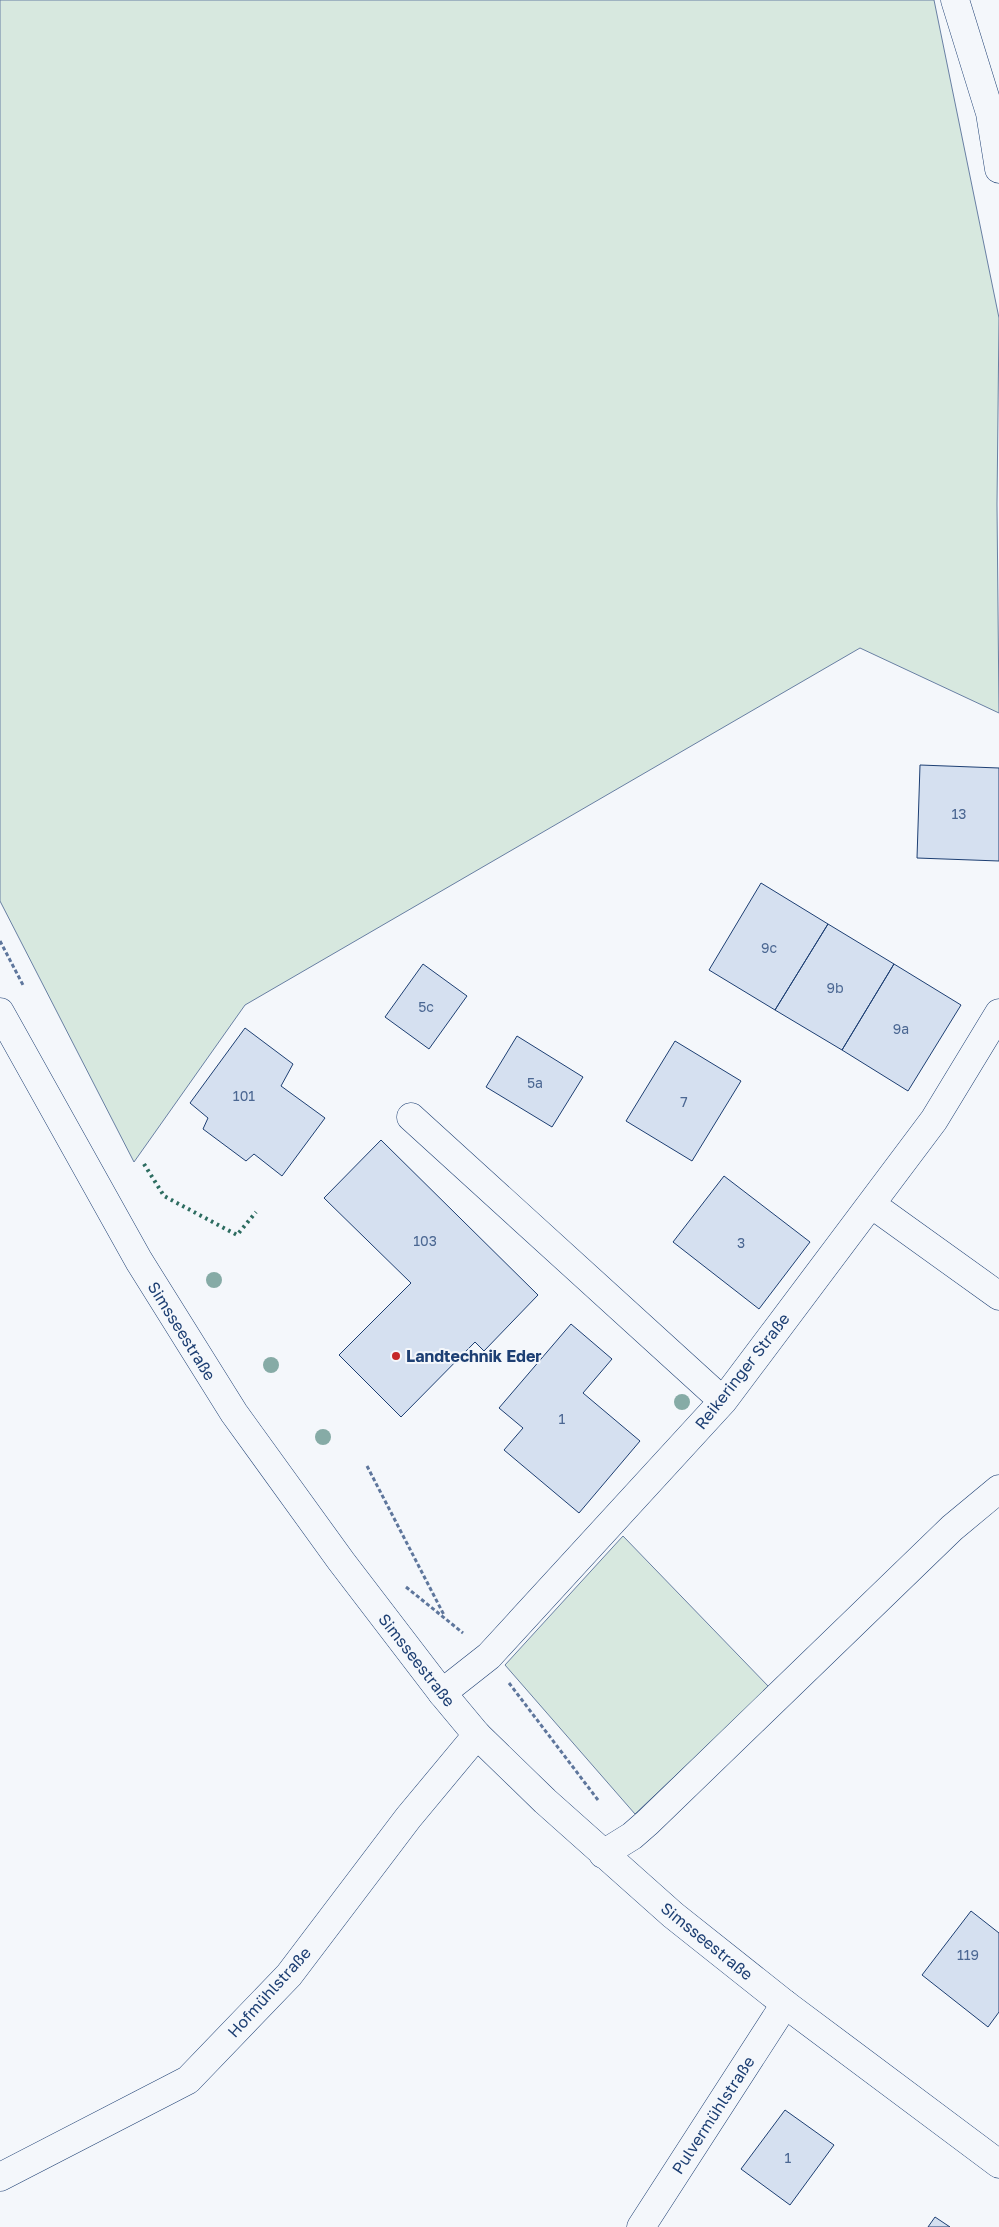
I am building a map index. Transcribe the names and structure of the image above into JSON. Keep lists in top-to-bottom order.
{
  "streets": {
    "street": [
      "Simsseestraße",
      "Reikeringer Straße",
      "Hofmühlstraße",
      "Pulvermühlstraße"
    ]
  },
  "crossings": [
    ["Simsseestraße", "Reikeringer Straße"],
    ["Simsseestraße", "Hofmühlstraße"],
    ["Simsseestraße", "Pulvermühlstraße"]
  ],
  "places": ["Landtechnik Eder"],
  "house_numbers": [
    "13",
    "9c",
    "9b",
    "5c",
    "9a",
    "5a",
    "101",
    "7",
    "103",
    "3",
    "1",
    "119",
    "1"
  ]
}
